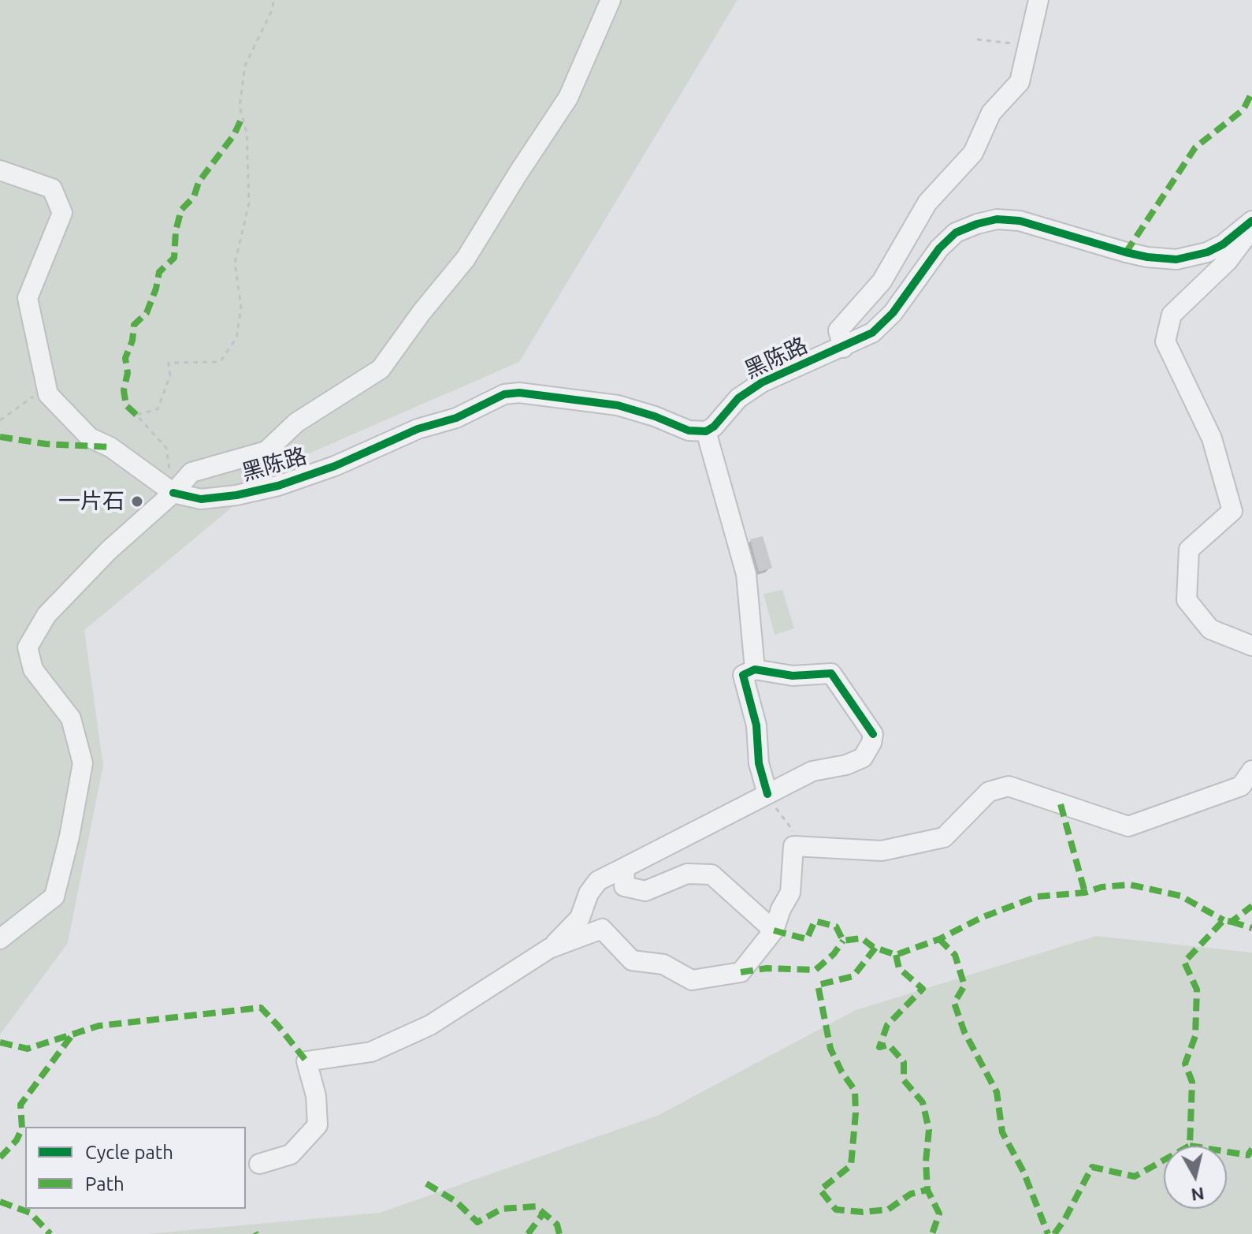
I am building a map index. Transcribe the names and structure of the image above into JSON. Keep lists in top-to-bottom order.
{
  "streets": {
    "street": ["黑陈路"]
  },
  "places": ["一片石"],
  "legend": ["Cycle path", "Path"],
  "north": "bottom"
}
